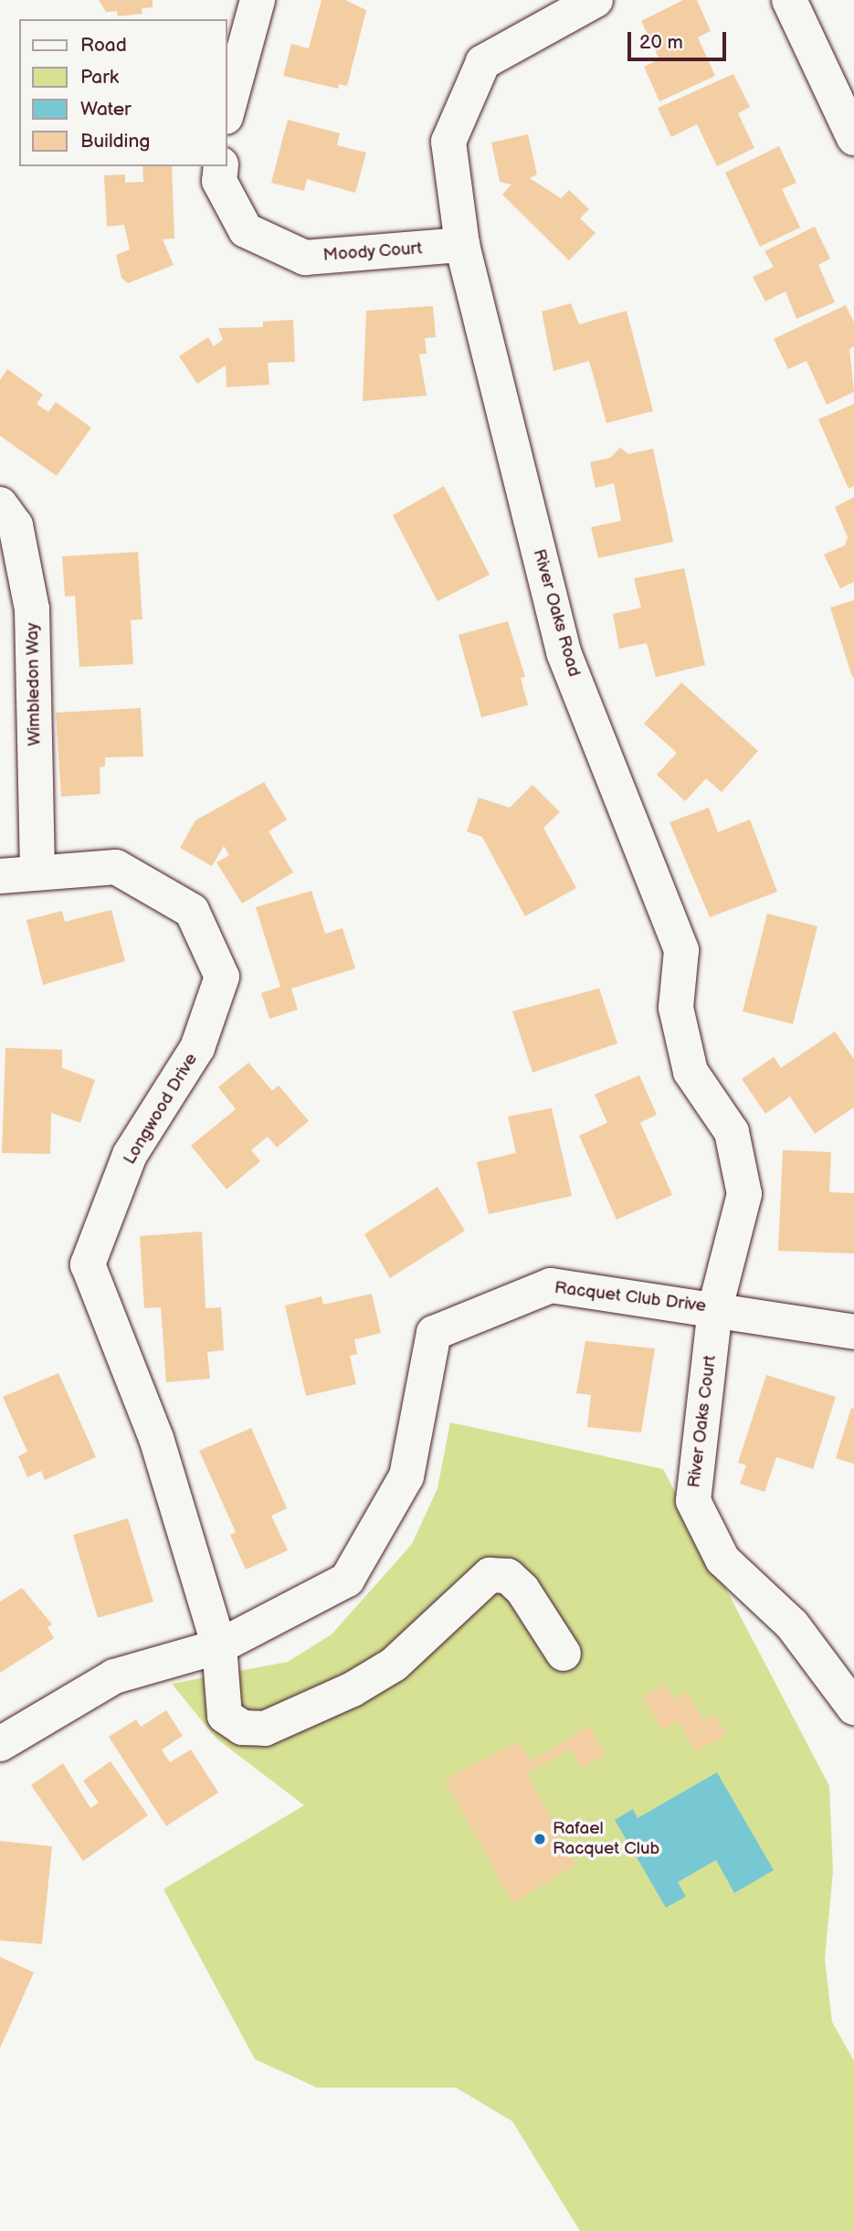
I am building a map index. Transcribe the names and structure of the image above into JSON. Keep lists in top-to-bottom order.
{
  "streets": {
    "street": [
      "Moody Court",
      "River Oaks Road",
      "Wimbledon Way",
      "Longwood Drive",
      "Racquet Club Drive",
      "River Oaks Court"
    ]
  },
  "crossings": [
    ["Moody Court", "River Oaks Road"],
    ["River Oaks Road", "Racquet Club Drive"],
    ["River Oaks Road", "River Oaks Court"],
    ["Wimbledon Way", "Longwood Drive"],
    ["Longwood Drive", "Racquet Club Drive"],
    ["Racquet Club Drive", "River Oaks Court"]
  ],
  "places": ["Rafael Racquet Club"],
  "legend": [
    "Road",
    "Park",
    "Water",
    "Building"
  ],
  "scale_bar": "20 m"
}
